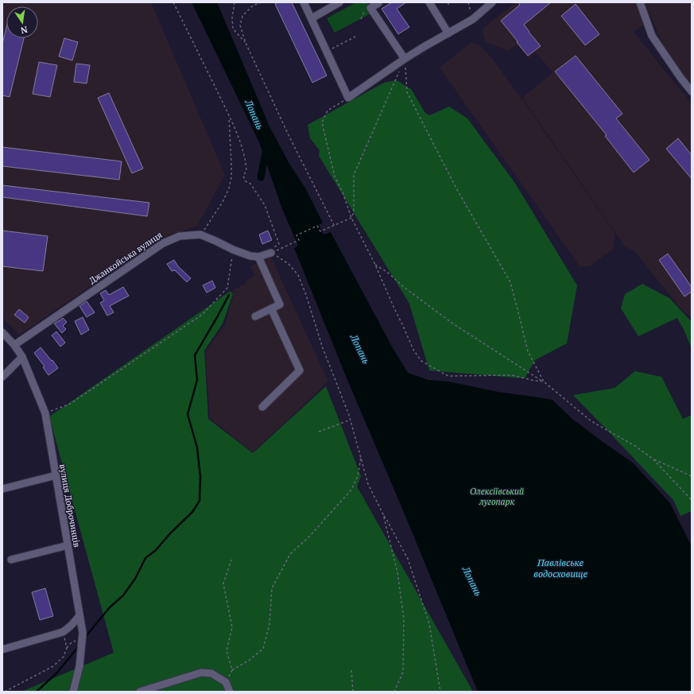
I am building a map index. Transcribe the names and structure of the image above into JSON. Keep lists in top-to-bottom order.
{
  "streets": {
    "street": ["Джанкойська вулиця", "вулиця Доброчинців"]
  },
  "crossings": [
    ["Джанкойська вулиця", "вулиця Доброчинців"]
  ],
  "water": ["Лопань", "Павлівське водосховище"],
  "parks": ["Олексіївський лугопарк"],
  "north": "bottom"
}
